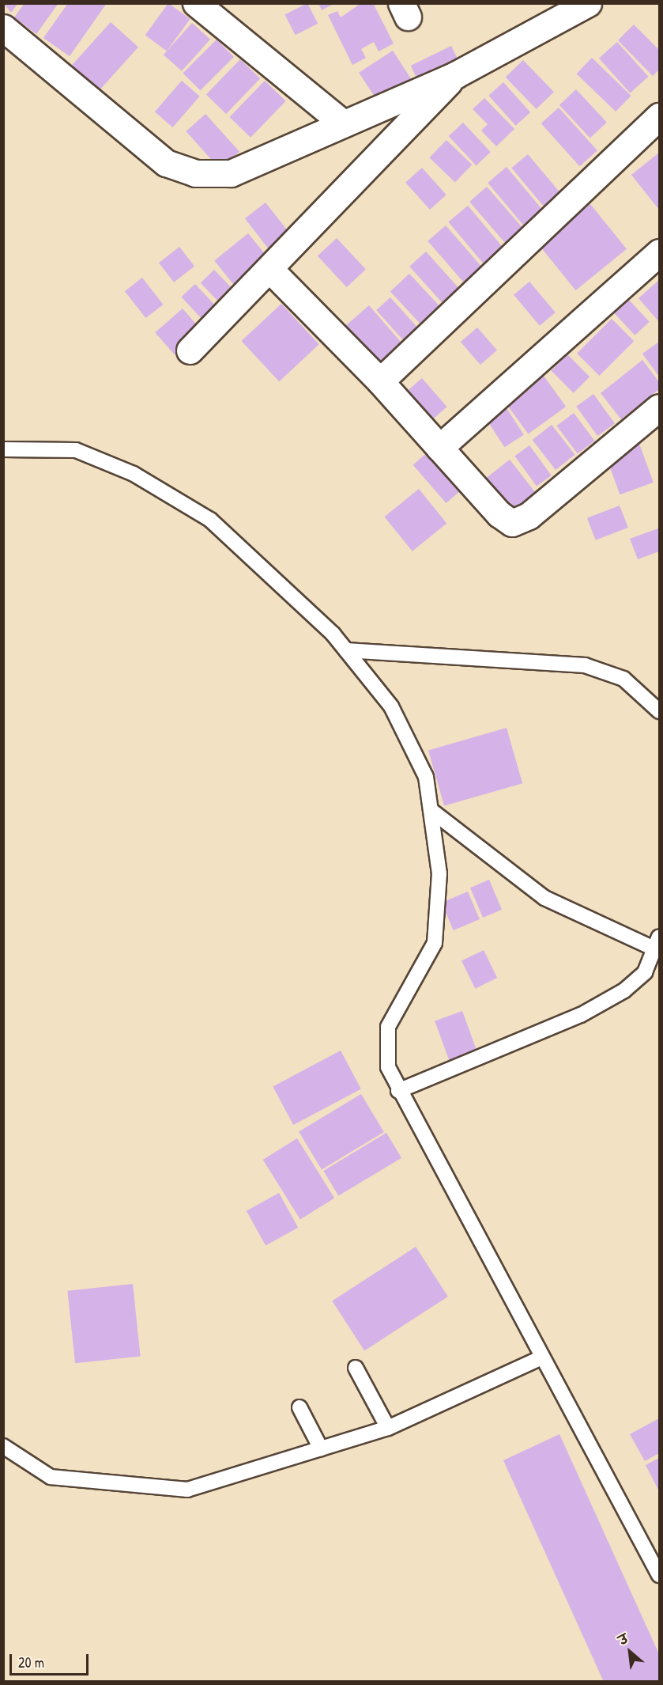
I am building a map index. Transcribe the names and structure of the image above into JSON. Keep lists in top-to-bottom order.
{
  "scale_bar": "20 m",
  "north": "top left"
}
